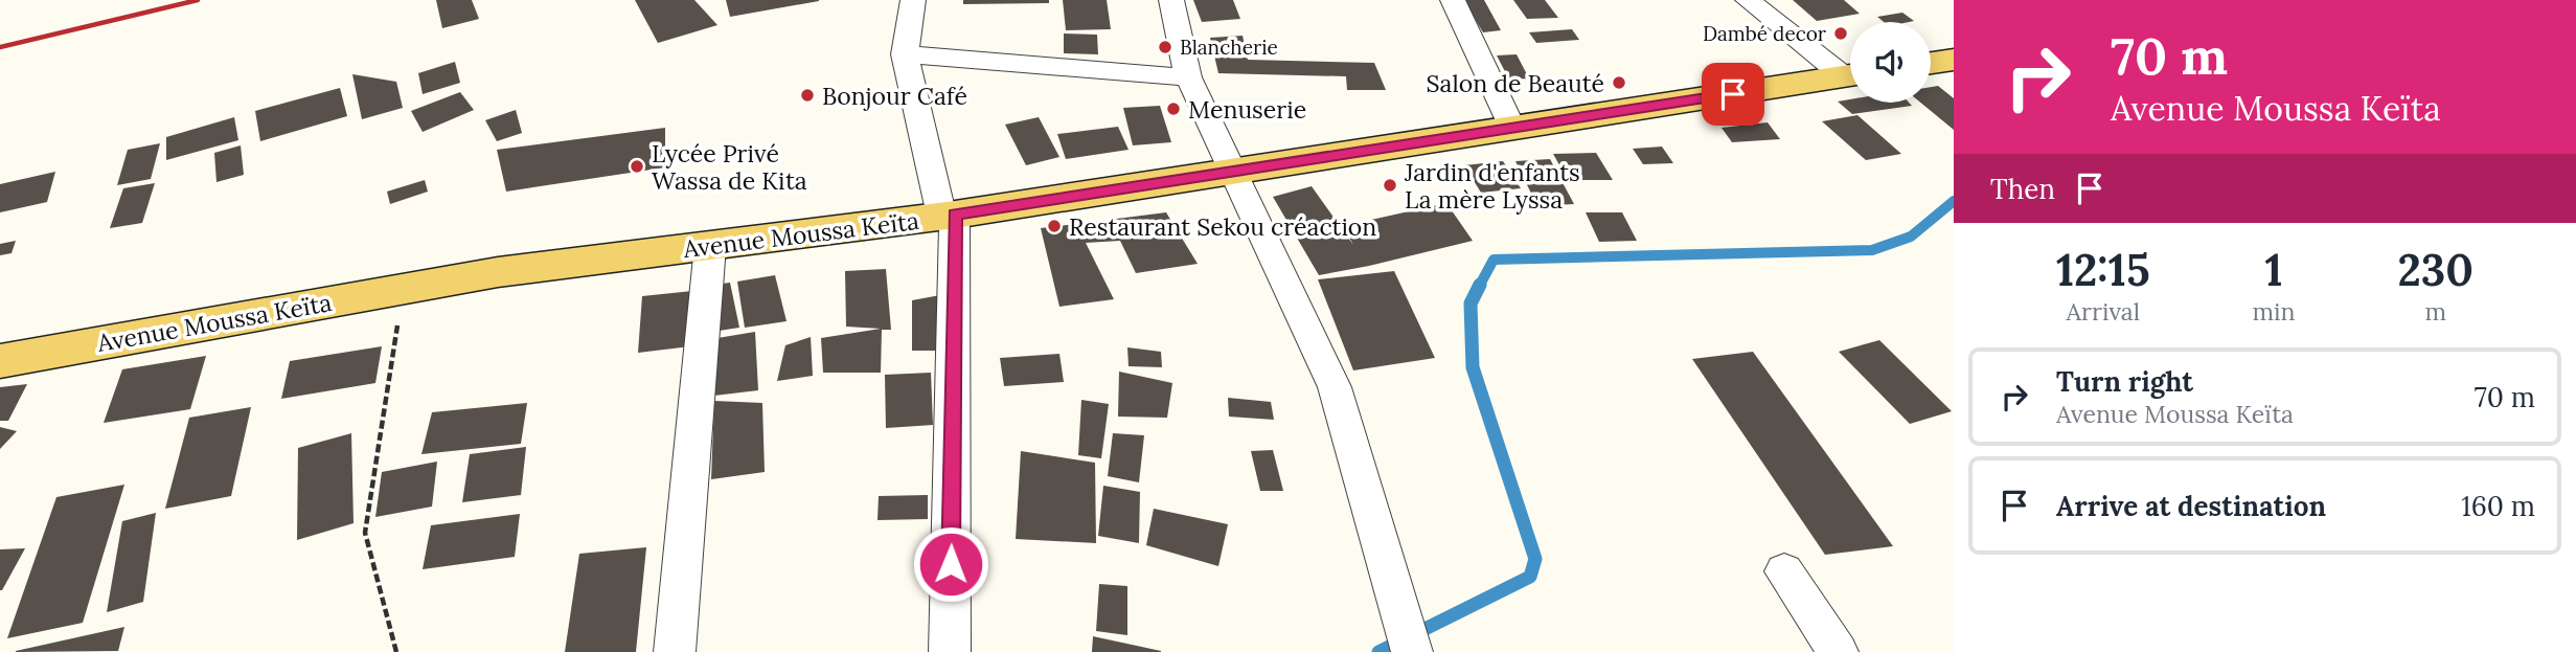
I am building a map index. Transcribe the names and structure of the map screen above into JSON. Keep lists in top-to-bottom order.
{
  "streets": {
    "main road": ["Avenue Moussa Keïta"]
  },
  "places": [
    "Dambé decor",
    "Blancherie",
    "Salon de Beauté",
    "Bonjour Café",
    "Menuserie",
    "Lycée Privé Wassa de Kita",
    "Jardin d'enfants La mère Lyssa",
    "Restaurant Sekou créaction"
  ],
  "page": {
    "turn": ["70 m", "Avenue Moussa Keïta"],
    "then": "Then",
    "eta": [
      "12:15",
      "Arrival",
      "1",
      "min",
      "230",
      "m"
    ],
    "list": [
      {
        "name": "Turn right",
        "note": "Avenue Moussa Keïta",
        "value": "70 m"
      },
      {
        "name": "Arrive at destination",
        "value": "160 m"
      }
    ]
  }
}
